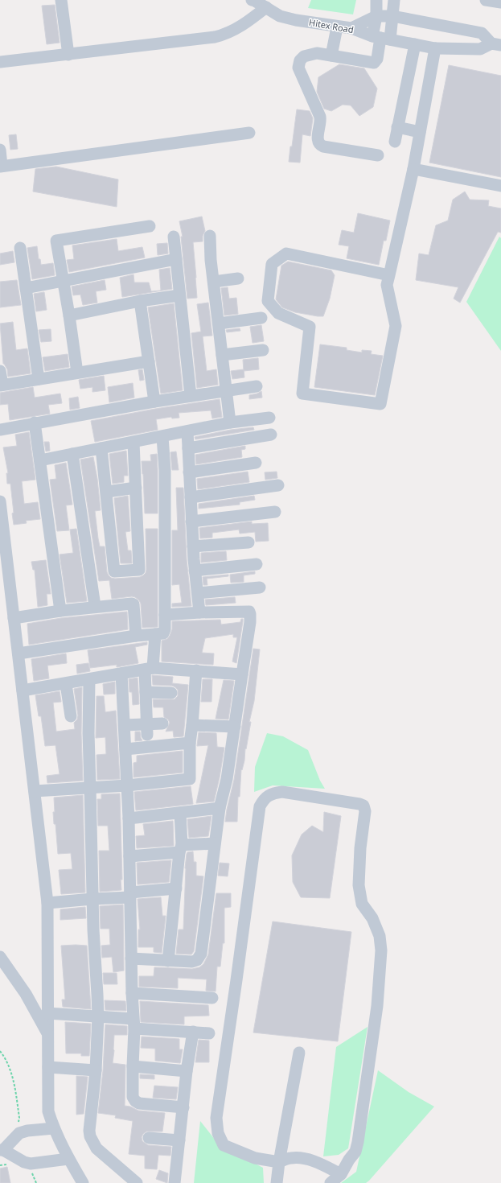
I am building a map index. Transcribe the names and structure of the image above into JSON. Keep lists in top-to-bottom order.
{
  "streets": {
    "street": ["Hitex Road"]
  }
}
